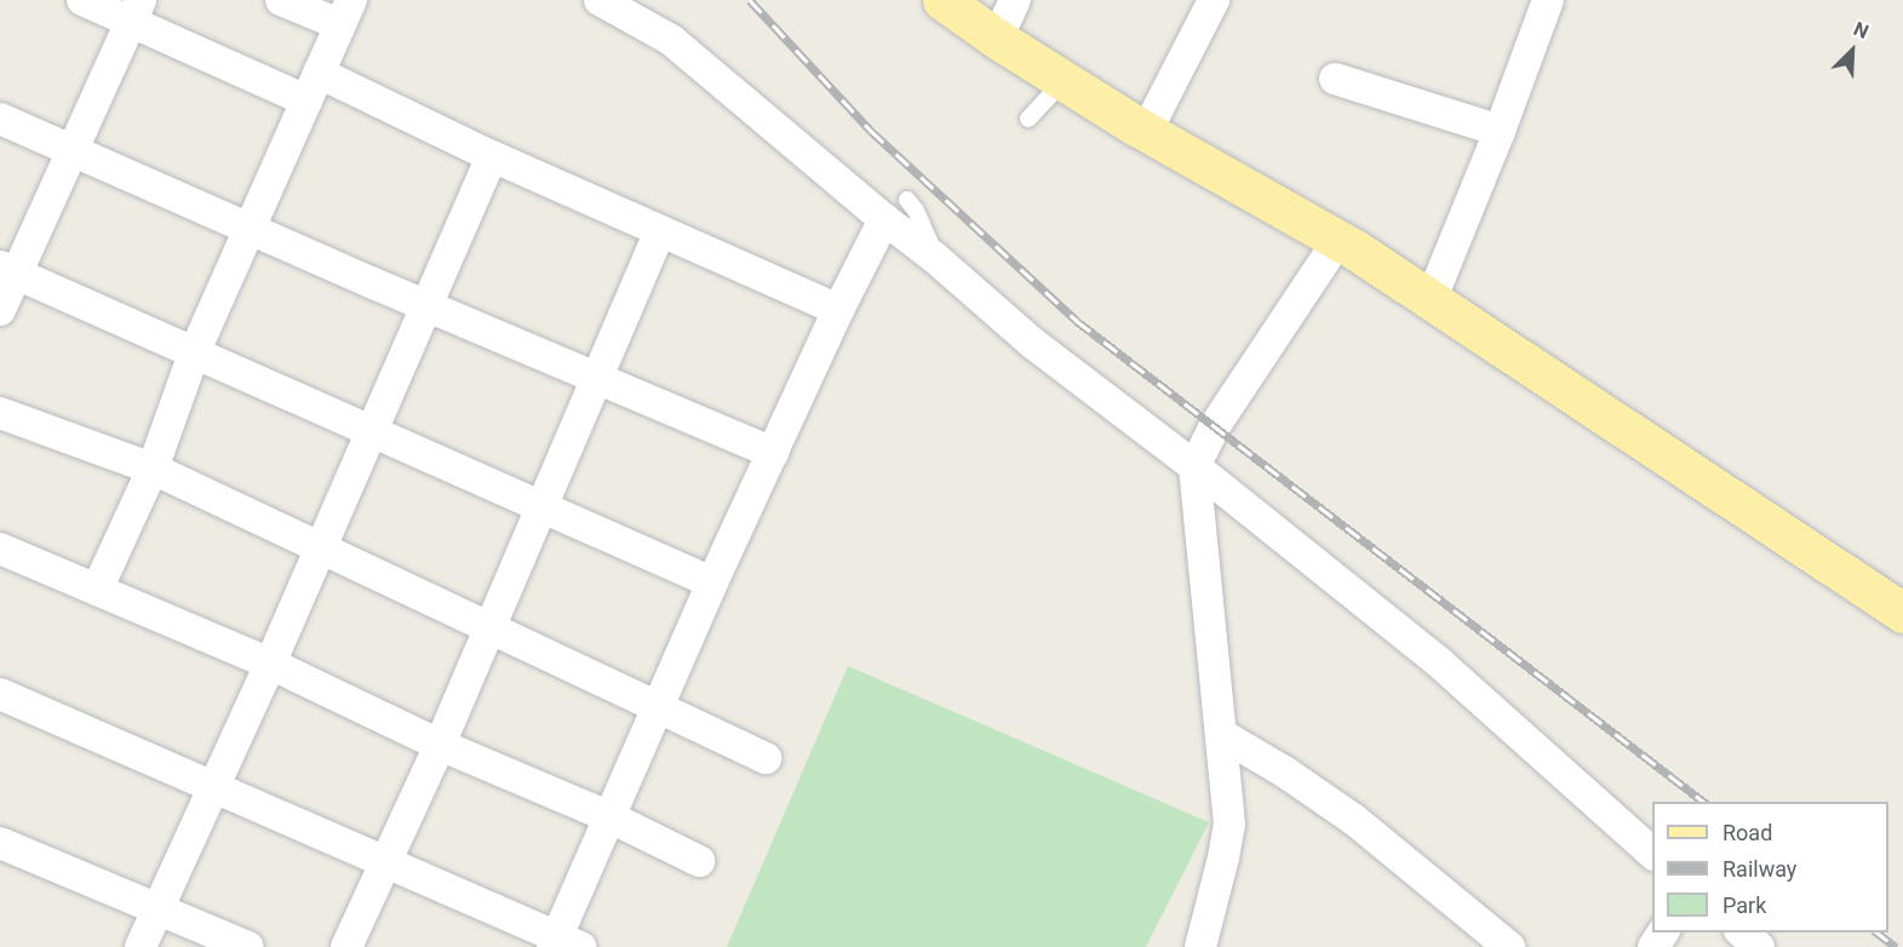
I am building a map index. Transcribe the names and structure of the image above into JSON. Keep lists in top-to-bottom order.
{
  "legend": ["Road", "Railway", "Park"],
  "north": "top right"
}
